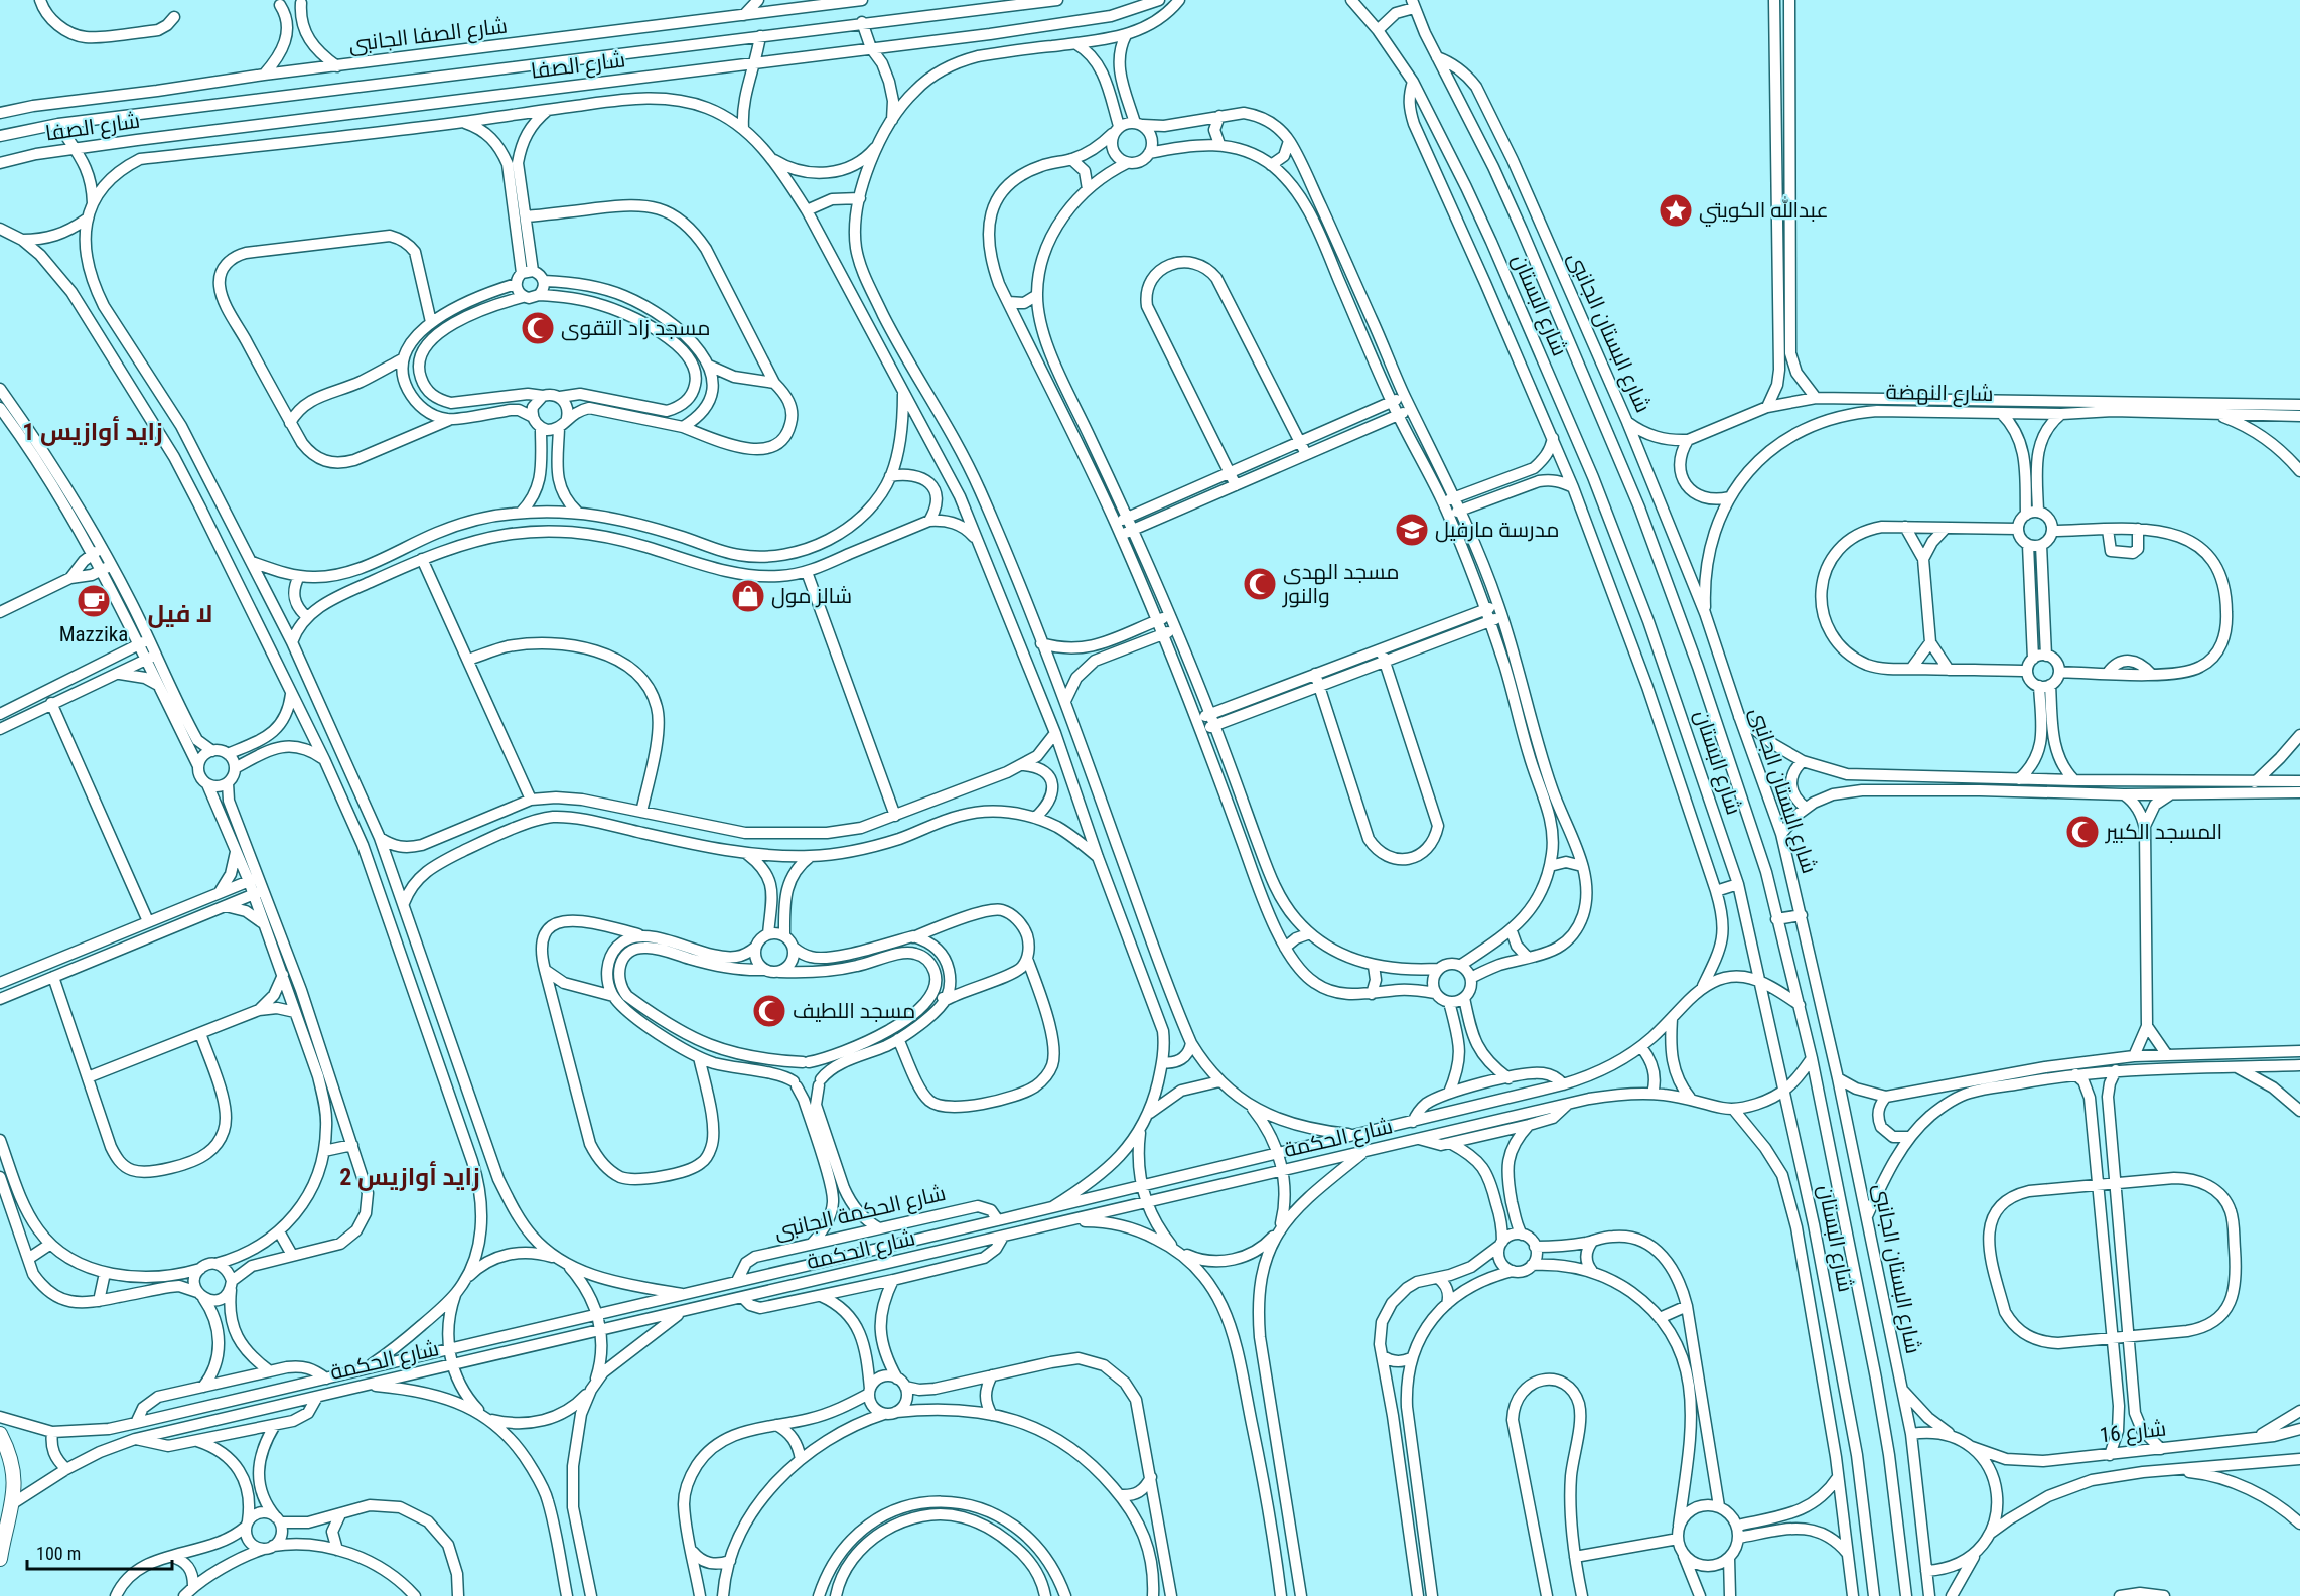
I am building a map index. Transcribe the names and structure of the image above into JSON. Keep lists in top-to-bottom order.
{
  "streets": {
    "street": [
      "شارع الصفا الجانبى",
      "شارع الصفا",
      "شارع البستان",
      "شارع البستان الجانبى",
      "شارع النهضة",
      "شارع الحكمة",
      "شارع الحكمة الجانبى",
      "شارع 16"
    ]
  },
  "crossings": [
    ["شارع البستان", "شارع البستان الجانبى"],
    ["شارع البستان", "شارع الحكمة"],
    ["شارع البستان الجانبى", "شارع النهضة"],
    ["شارع الحكمة", "شارع الحكمة الجانبى"]
  ],
  "districts": ["زايد أوازيس 1", "لا فيل", "زايد أوازيس 2"],
  "places": {
    "place": ["عبدالله الكويتي"],
    "mosque": [
      "مسجد زاد التقوى",
      "مسجد الهدى والنور",
      "المسجد الكبير",
      "مسجد اللطيف"
    ],
    "school or university": ["مدرسة مارفيل"],
    "shop": ["شالز مول"],
    "cafe": ["Mazzika"]
  },
  "scale_bar": "100 m"
}
